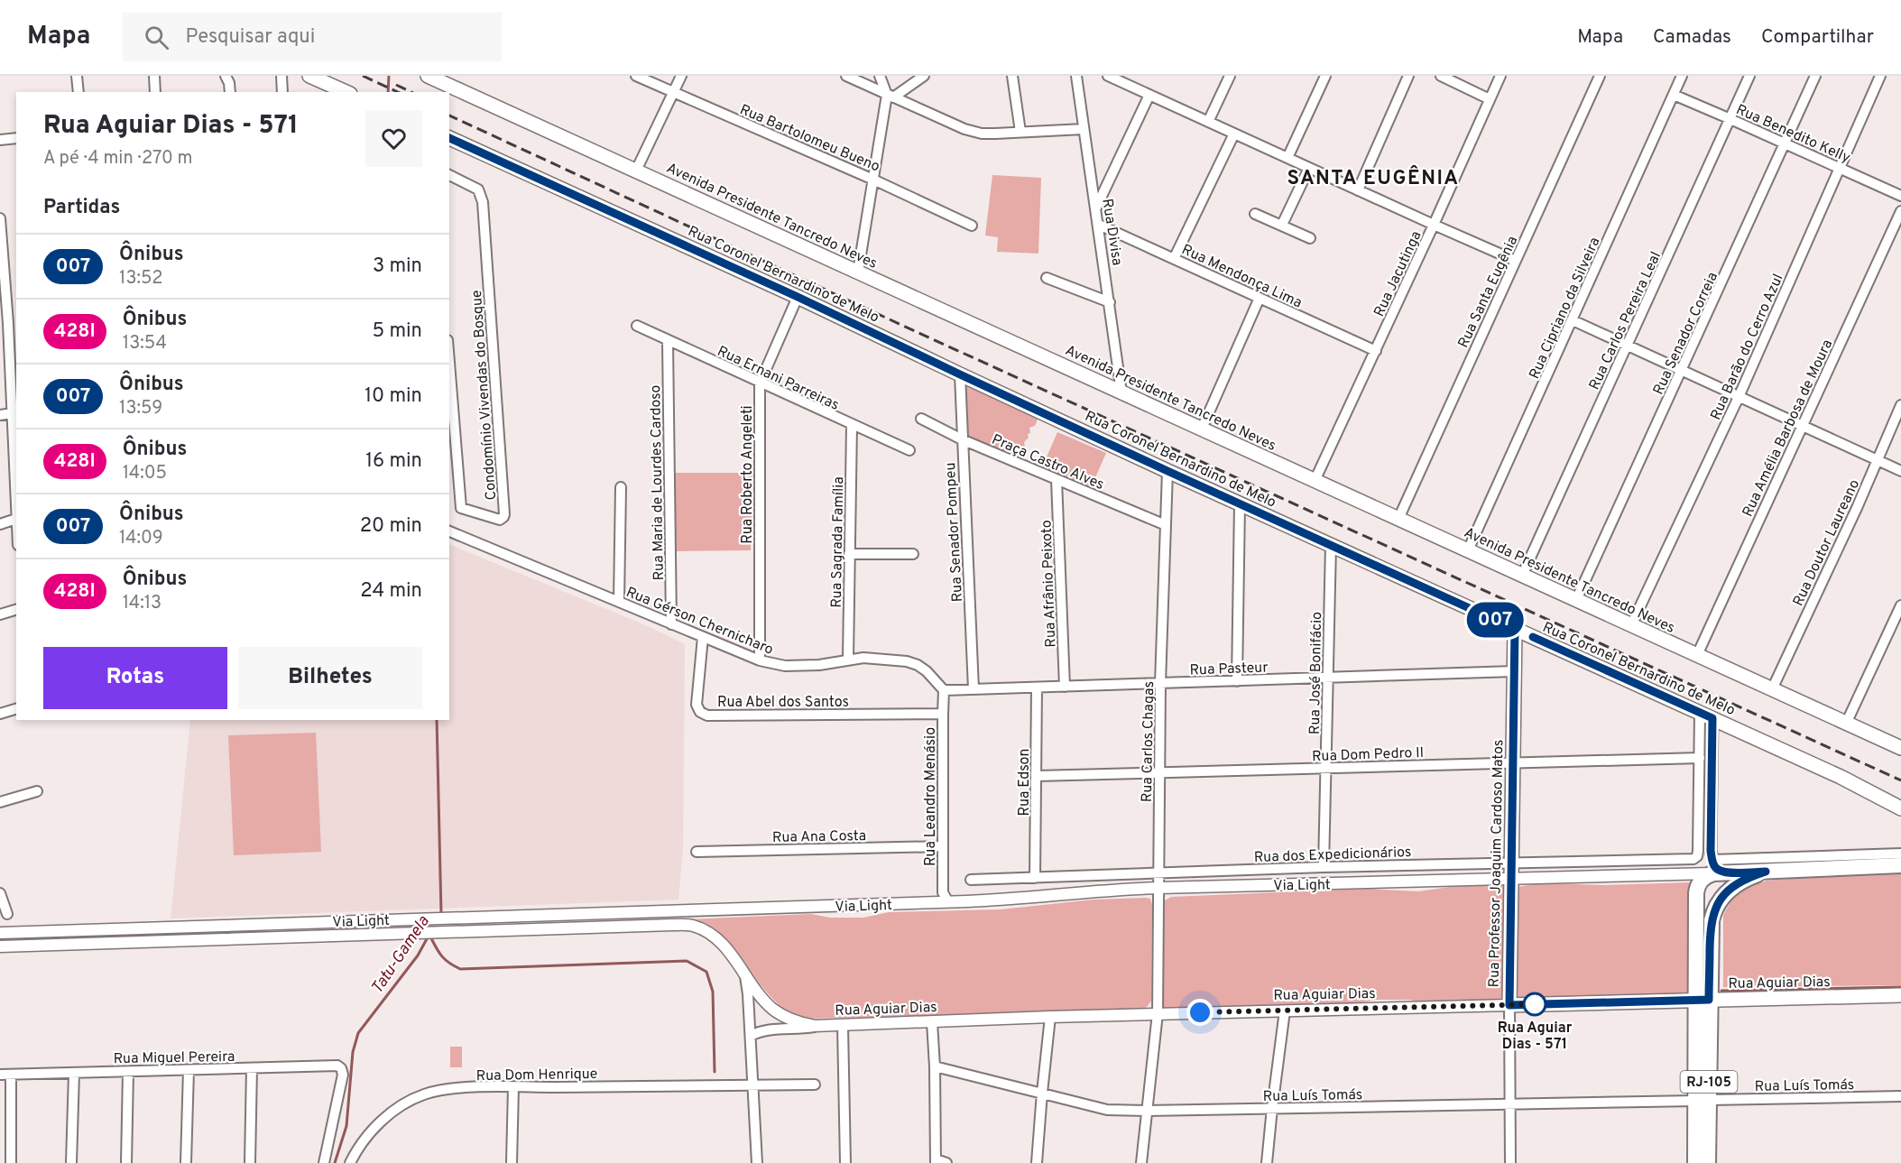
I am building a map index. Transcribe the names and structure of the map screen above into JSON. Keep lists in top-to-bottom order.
{
  "streets": {
    "main road": [
      "Avenida Presidente Tancredo Neves",
      "Rua Coronel Bernardino de Melo",
      "Rua Professor Joaquim Cardoso Matos",
      "Rua Aguiar Dias",
      "RJ-105"
    ],
    "street": [
      "Rua Benedito Kelly",
      "Rua Bartolomeu Bueno",
      "Rua Divisa",
      "Rua Jacutinga",
      "Rua Mendonça Lima",
      "Rua Santa Eugênia",
      "Rua Cipriano da Silveira",
      "Rua Carlos Pereira Leal",
      "Rua Senador Correia",
      "Rua Barão do Cerro Azul",
      "Rua Ernani Parreiras",
      "Condomínio Vivendas do Bosque",
      "Rua Amélia Barbosa de Moura",
      "Praça Castro Alves",
      "Rua Roberto Angeleti",
      "Rua Maria de Lourdes Cardoso",
      "Rua Senador Pompeu",
      "Rua Sagrada Família",
      "Rua Doutor Laureano",
      "Rua Afrânio Peixoto",
      "Rua Gérson Chernicharo",
      "Rua Pasteur",
      "Rua José Bonifácio",
      "Rua Abel dos Santos",
      "Rua Carlos Chagas",
      "Rua Dom Pedro II",
      "Rua Edson",
      "Rua Leandro Menásio",
      "Rua Ana Costa",
      "Rua dos Expedicionários",
      "Via Light",
      "Rua Miguel Pereira",
      "Rua Dom Henrique",
      "Rua Luís Tomás"
    ]
  },
  "crossings": [
    ["Rua Benedito Kelly", "Rua Cipriano da Silveira"],
    ["Rua Benedito Kelly", "Rua Carlos Pereira Leal"],
    ["Rua Benedito Kelly", "Rua Senador Correia"],
    ["Rua Benedito Kelly", "Rua Barão do Cerro Azul"],
    ["Avenida Presidente Tancredo Neves", "Rua Divisa"],
    ["Avenida Presidente Tancredo Neves", "Rua Jacutinga"],
    ["Avenida Presidente Tancredo Neves", "Rua Santa Eugênia"],
    ["Avenida Presidente Tancredo Neves", "Rua Cipriano da Silveira"],
    ["Avenida Presidente Tancredo Neves", "Rua Carlos Pereira Leal"],
    ["Avenida Presidente Tancredo Neves", "Rua Senador Correia"],
    ["Avenida Presidente Tancredo Neves", "Rua Barão do Cerro Azul"],
    ["Avenida Presidente Tancredo Neves", "Rua Amélia Barbosa de Moura"],
    ["Avenida Presidente Tancredo Neves", "Rua Doutor Laureano"],
    ["Rua Divisa", "Rua Mendonça Lima"],
    ["Rua Coronel Bernardino de Melo", "Rua Roberto Angeleti"],
    ["Rua Coronel Bernardino de Melo", "Rua Senador Pompeu"],
    ["Rua Coronel Bernardino de Melo", "Rua José Bonifácio"],
    ["Rua Coronel Bernardino de Melo", "Rua Carlos Chagas"],
    ["Rua Coronel Bernardino de Melo", "Rua Professor Joaquim Cardoso Matos"],
    ["Rua Jacutinga", "Rua Mendonça Lima"],
    ["Rua Ernani Parreiras", "Rua Roberto Angeleti"],
    ["Rua Ernani Parreiras", "Rua Maria de Lourdes Cardoso"],
    ["Rua Ernani Parreiras", "Rua Sagrada Família"],
    ["Praça Castro Alves", "Rua Senador Pompeu"],
    ["Praça Castro Alves", "Rua Afrânio Peixoto"],
    ["Praça Castro Alves", "Rua Carlos Chagas"],
    ["Rua Roberto Angeleti", "Rua Gérson Chernicharo"],
    ["Rua Maria de Lourdes Cardoso", "Rua Gérson Chernicharo"],
    ["Rua Senador Pompeu", "Rua Pasteur"],
    ["Rua Sagrada Família", "Rua Gérson Chernicharo"],
    ["Rua Afrânio Peixoto", "Rua Pasteur"],
    ["Rua Gérson Chernicharo", "Rua Pasteur"],
    ["Rua Gérson Chernicharo", "Rua Abel dos Santos"],
    ["Rua Gérson Chernicharo", "Rua Leandro Menásio"],
    ["Rua Pasteur", "Rua José Bonifácio"],
    ["Rua Pasteur", "Rua Carlos Chagas"],
    ["Rua Pasteur", "Rua Edson"],
    ["Rua Pasteur", "Rua Leandro Menásio"],
    ["Rua Pasteur", "Rua Professor Joaquim Cardoso Matos"],
    ["Rua José Bonifácio", "Rua Dom Pedro II"],
    ["Rua José Bonifácio", "Rua dos Expedicionários"],
    ["Rua Abel dos Santos", "Rua Leandro Menásio"],
    ["Rua Carlos Chagas", "Rua Dom Pedro II"],
    ["Rua Carlos Chagas", "Rua dos Expedicionários"],
    ["Rua Carlos Chagas", "Via Light"],
    ["Rua Carlos Chagas", "Rua Aguiar Dias"],
    ["Rua Carlos Chagas", "Rua Luís Tomás"],
    ["Rua Dom Pedro II", "Rua Edson"],
    ["Rua Dom Pedro II", "Rua dos Expedicionários"],
    ["Rua Dom Pedro II", "Rua Professor Joaquim Cardoso Matos"],
    ["Rua Edson", "Rua dos Expedicionários"],
    ["Rua Leandro Menásio", "Rua Ana Costa"],
    ["Rua Leandro Menásio", "Via Light"],
    ["Rua dos Expedicionários", "Rua Professor Joaquim Cardoso Matos"],
    ["Rua Professor Joaquim Cardoso Matos", "Via Light"],
    ["Rua Professor Joaquim Cardoso Matos", "Rua Aguiar Dias"],
    ["Rua Professor Joaquim Cardoso Matos", "Rua Luís Tomás"],
    ["Via Light", "Rua Aguiar Dias"],
    ["Via Light", "RJ-105"],
    ["Rua Aguiar Dias", "RJ-105"],
    ["RJ-105", "Rua Luís Tomás"]
  ],
  "districts": ["SANTA EUGÊNIA"],
  "water": ["Tatu-Gamela"],
  "places": ["Rua Aguiar Dias - 571"],
  "lines": ["bus line 007"],
  "page": {
    "header": "Mapa",
    "search": "Pesquisar aqui",
    "nav": ["Mapa", "Camadas", "Compartilhar"],
    "on_map": "007",
    "heading": [
      ["Rua Aguiar Dias - 571", "A pé · 4 min · 270 m"],
      "Partidas"
    ],
    "list": [
      {
        "mark": "007",
        "name": "Ônibus",
        "note": "13:52",
        "value": "3 min"
      },
      {
        "mark": "428I",
        "name": "Ônibus",
        "note": "13:54",
        "value": "5 min"
      },
      {
        "mark": "007",
        "name": "Ônibus",
        "note": "13:59",
        "value": "10 min"
      },
      {
        "mark": "428I",
        "name": "Ônibus",
        "note": "14:05",
        "value": "16 min"
      },
      {
        "mark": "007",
        "name": "Ônibus",
        "note": "14:09",
        "value": "20 min"
      },
      {
        "mark": "428I",
        "name": "Ônibus",
        "note": "14:13",
        "value": "24 min"
      }
    ],
    "buttons": ["Rotas", "Bilhetes"]
  }
}
